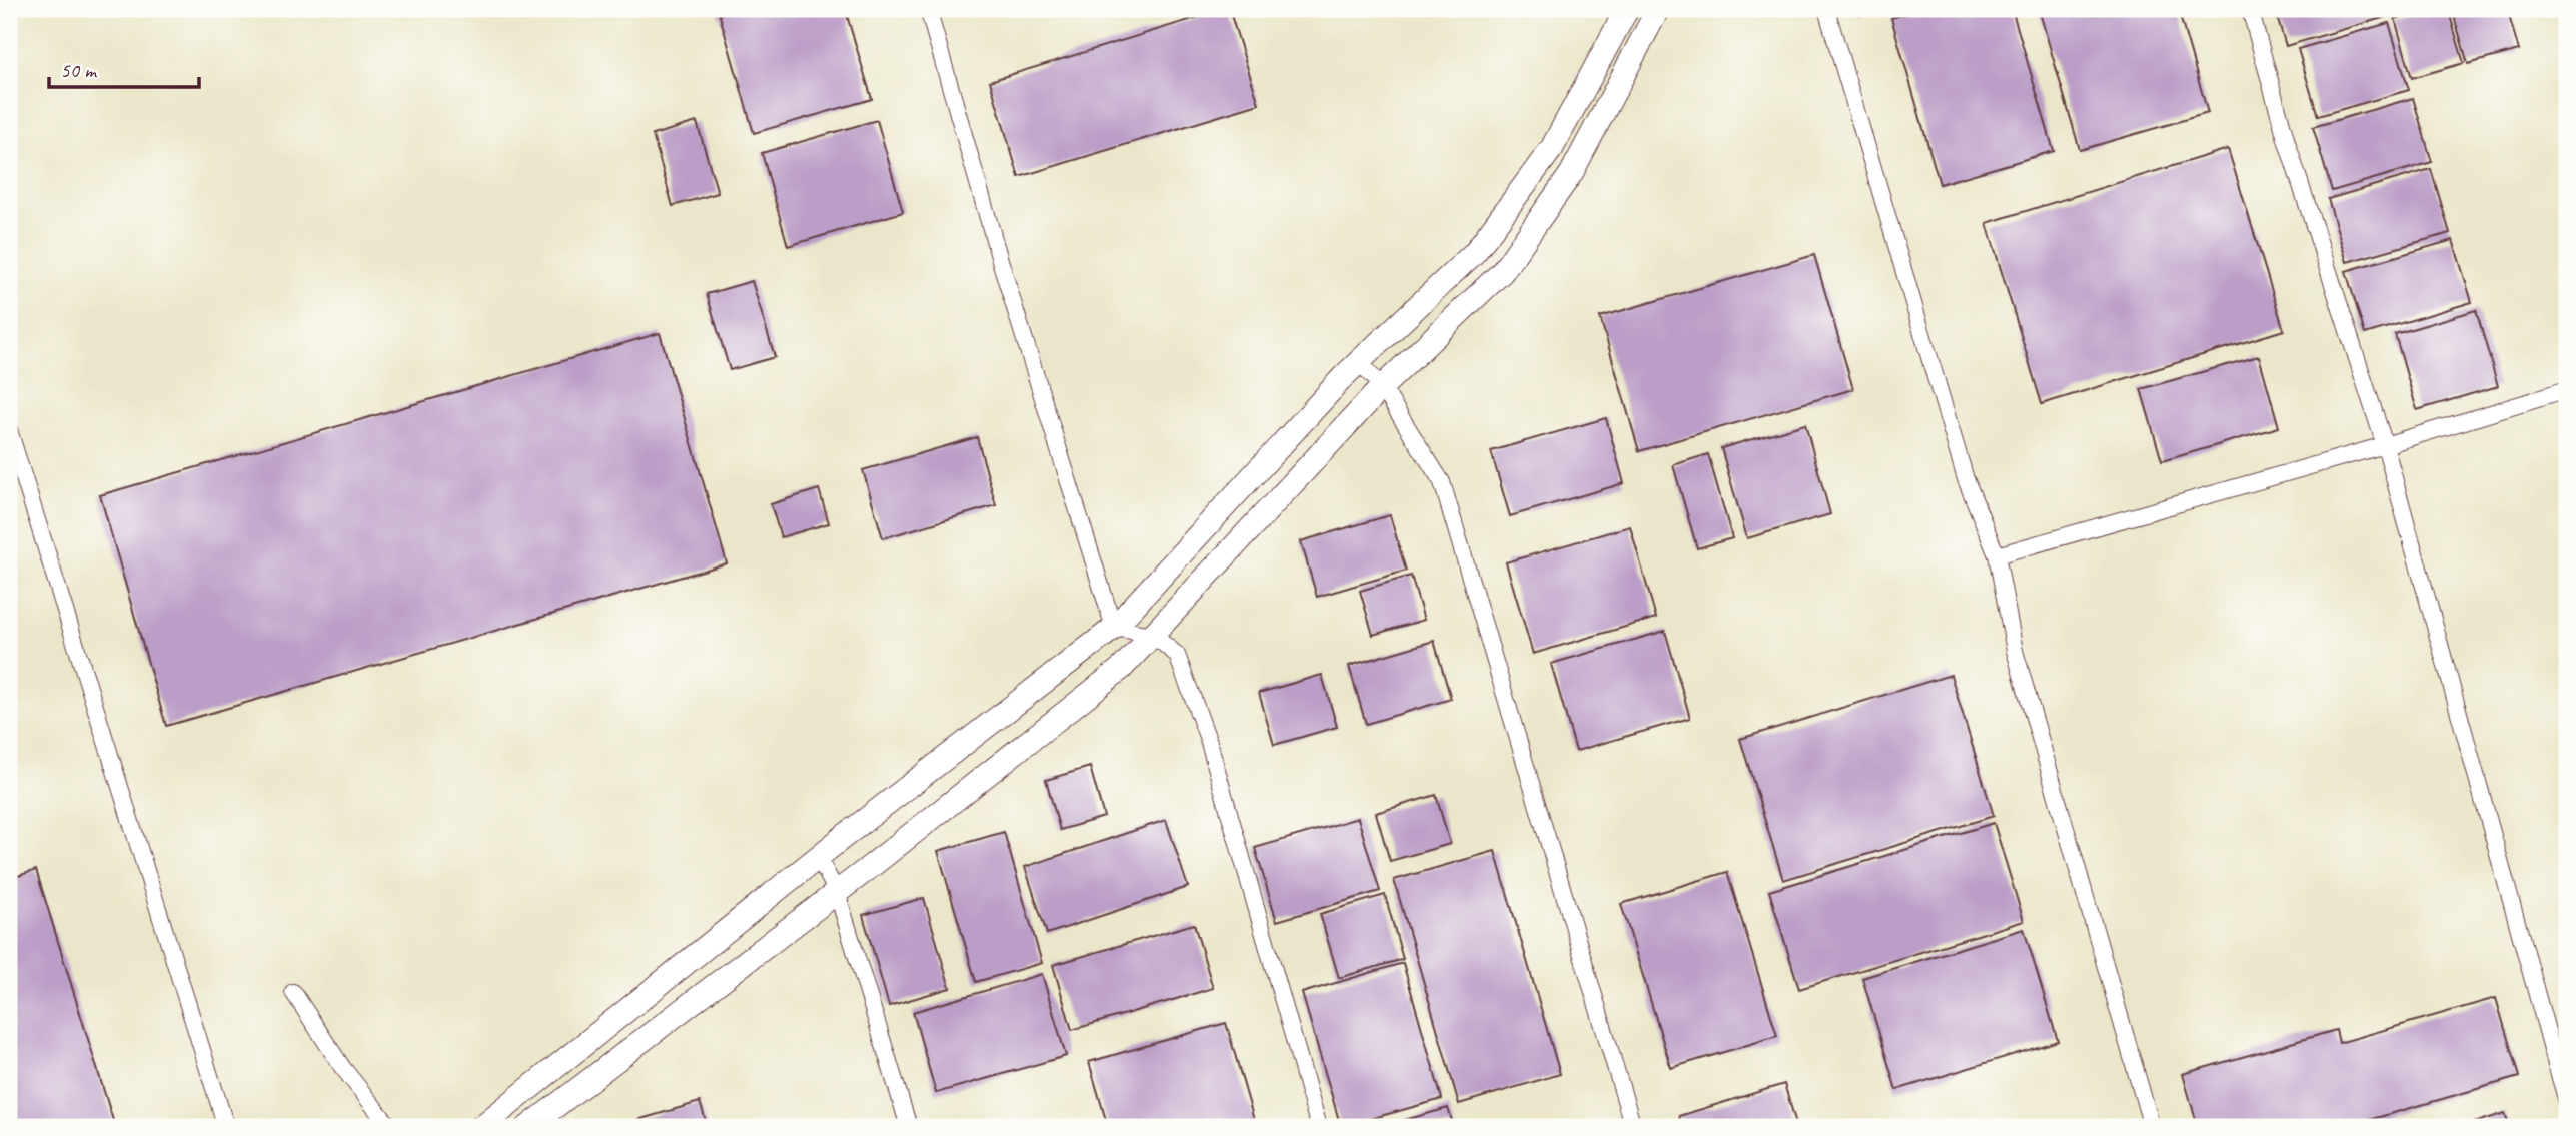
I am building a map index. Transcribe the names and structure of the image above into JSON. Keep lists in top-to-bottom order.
{
  "scale_bar": "50 m"
}
